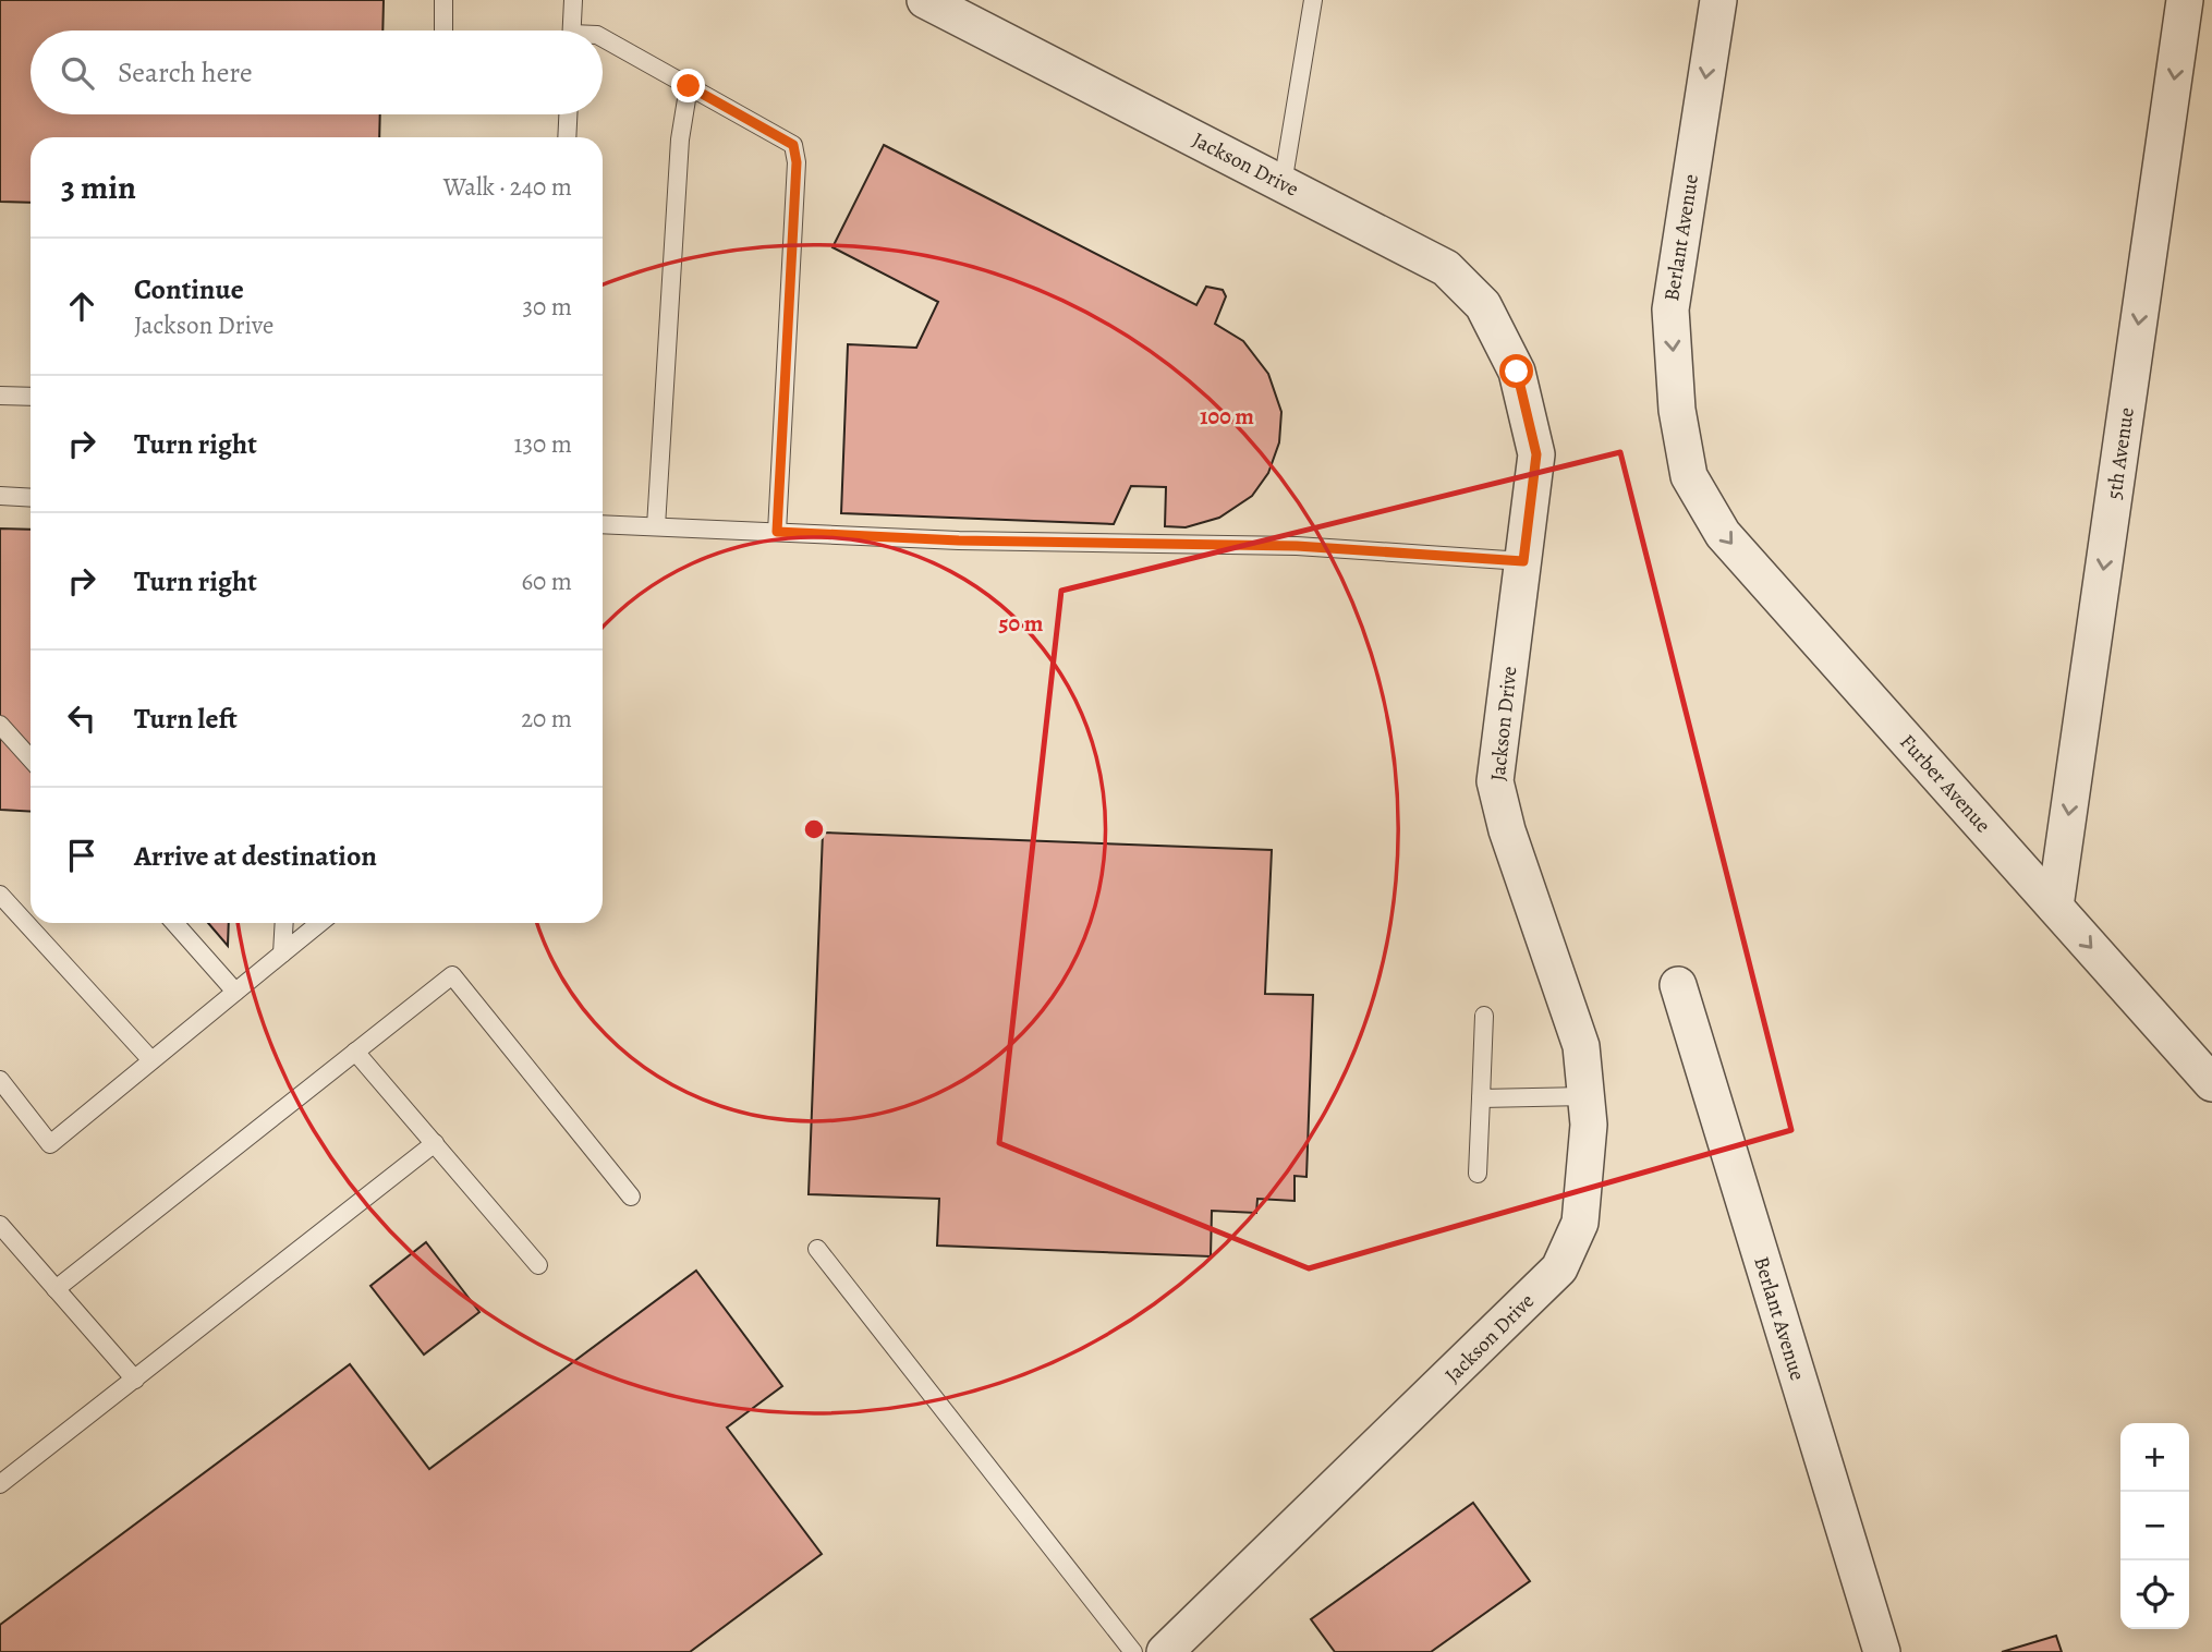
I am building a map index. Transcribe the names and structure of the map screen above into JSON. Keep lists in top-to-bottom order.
{
  "streets": {
    "street": [
      "Jackson Drive",
      "Berlant Avenue",
      "5th Avenue",
      "Furber Avenue"
    ]
  },
  "crossings": [
    ["Berlant Avenue", "Furber Avenue"],
    ["5th Avenue", "Furber Avenue"]
  ],
  "one_way": ["Berlant Avenue", "5th Avenue", "Furber Avenue"],
  "page": {
    "search": "Search here",
    "heading": ["3 min", "Walk · 240 m"],
    "list": [
      ["Continue", "Jackson Drive", "30 m"],
      ["Turn right", "130 m"],
      ["Turn right", "60 m"],
      ["Turn left", "20 m"],
      "Arrive at destination"
    ],
    "map_buttons": ["+", "−"]
  },
  "rings": ["100 m", "50 m"]
}
